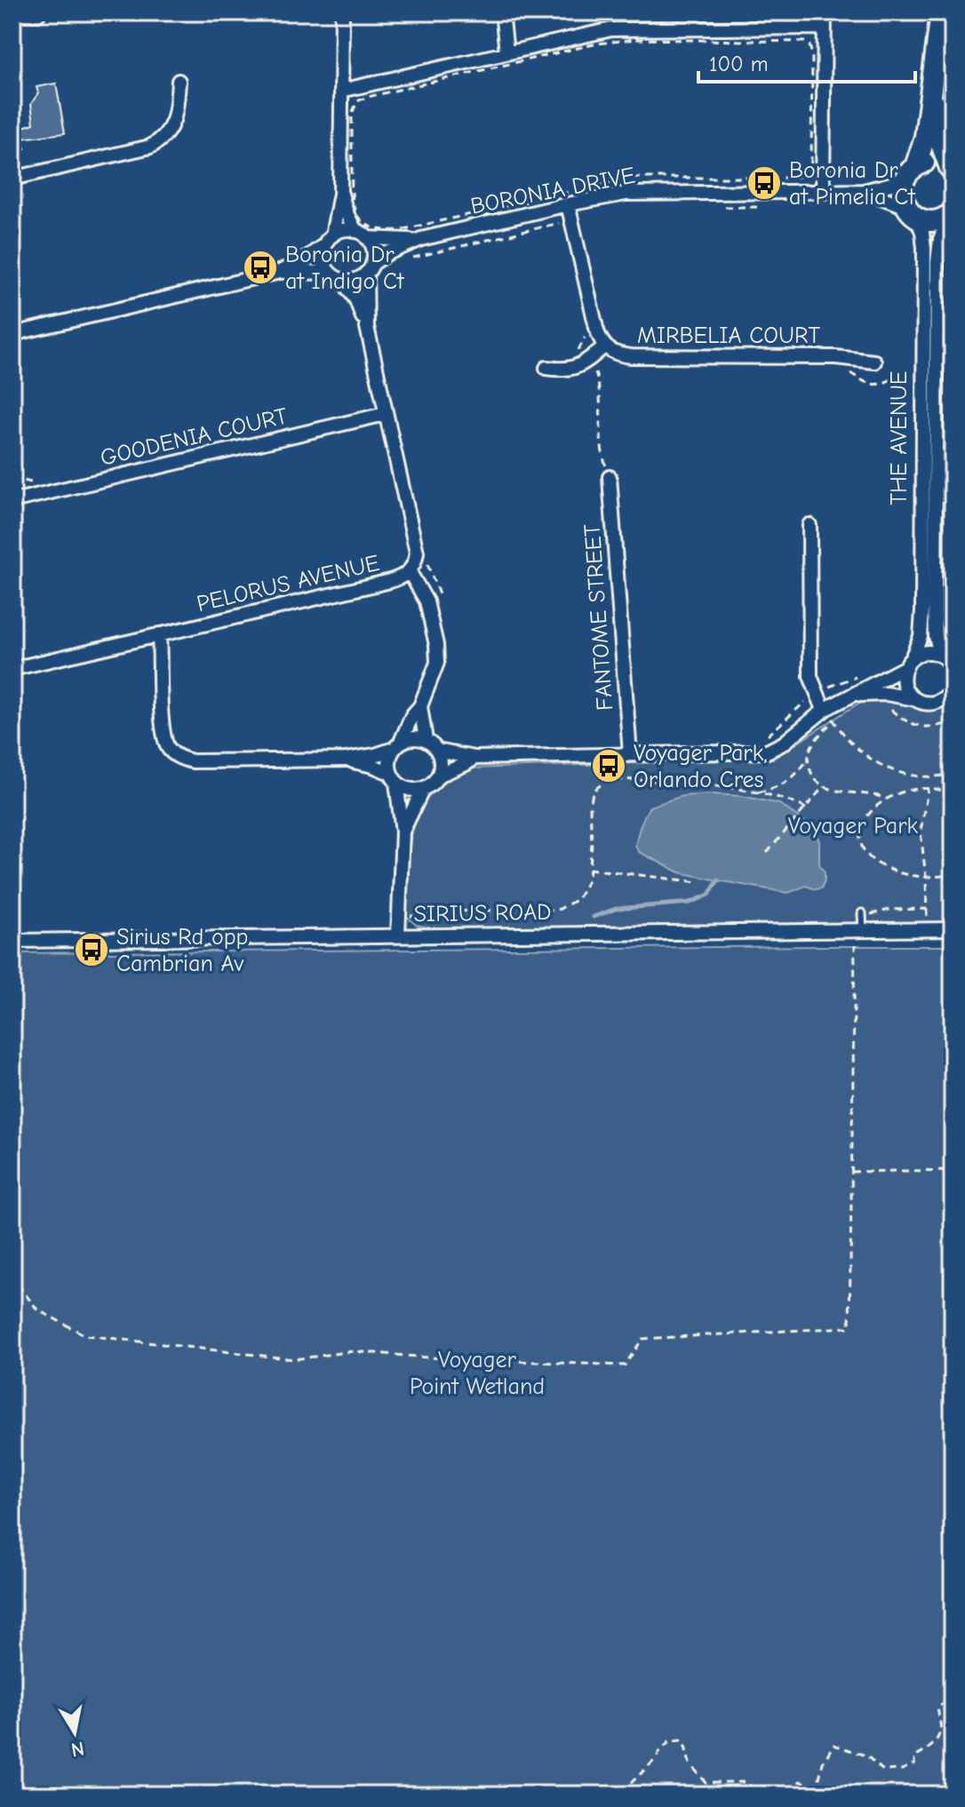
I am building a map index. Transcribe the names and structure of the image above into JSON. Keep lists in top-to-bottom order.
{
  "streets": {
    "street": [
      "BORONIA DRIVE",
      "MIRBELIA COURT",
      "GOODENIA COURT",
      "THE AVENUE",
      "PELORUS AVENUE",
      "FANTOME STREET",
      "SIRIUS ROAD"
    ]
  },
  "crossings": [
    ["BORONIA DRIVE", "MIRBELIA COURT"],
    ["BORONIA DRIVE", "THE AVENUE"],
    ["BORONIA DRIVE", "PELORUS AVENUE"],
    ["GOODENIA COURT", "PELORUS AVENUE"]
  ],
  "parks": ["Voyager Park", "Voyager Point Wetland"],
  "places": {
    "bus stop": [
      "Boronia Dr at Pimelia Ct",
      "Boronia Dr at Indigo Ct",
      "Voyager Park, Orlando Cres",
      "Sirius Rd opp Cambrian Av"
    ]
  },
  "scale_bar": "100 m",
  "north": "bottom"
}
